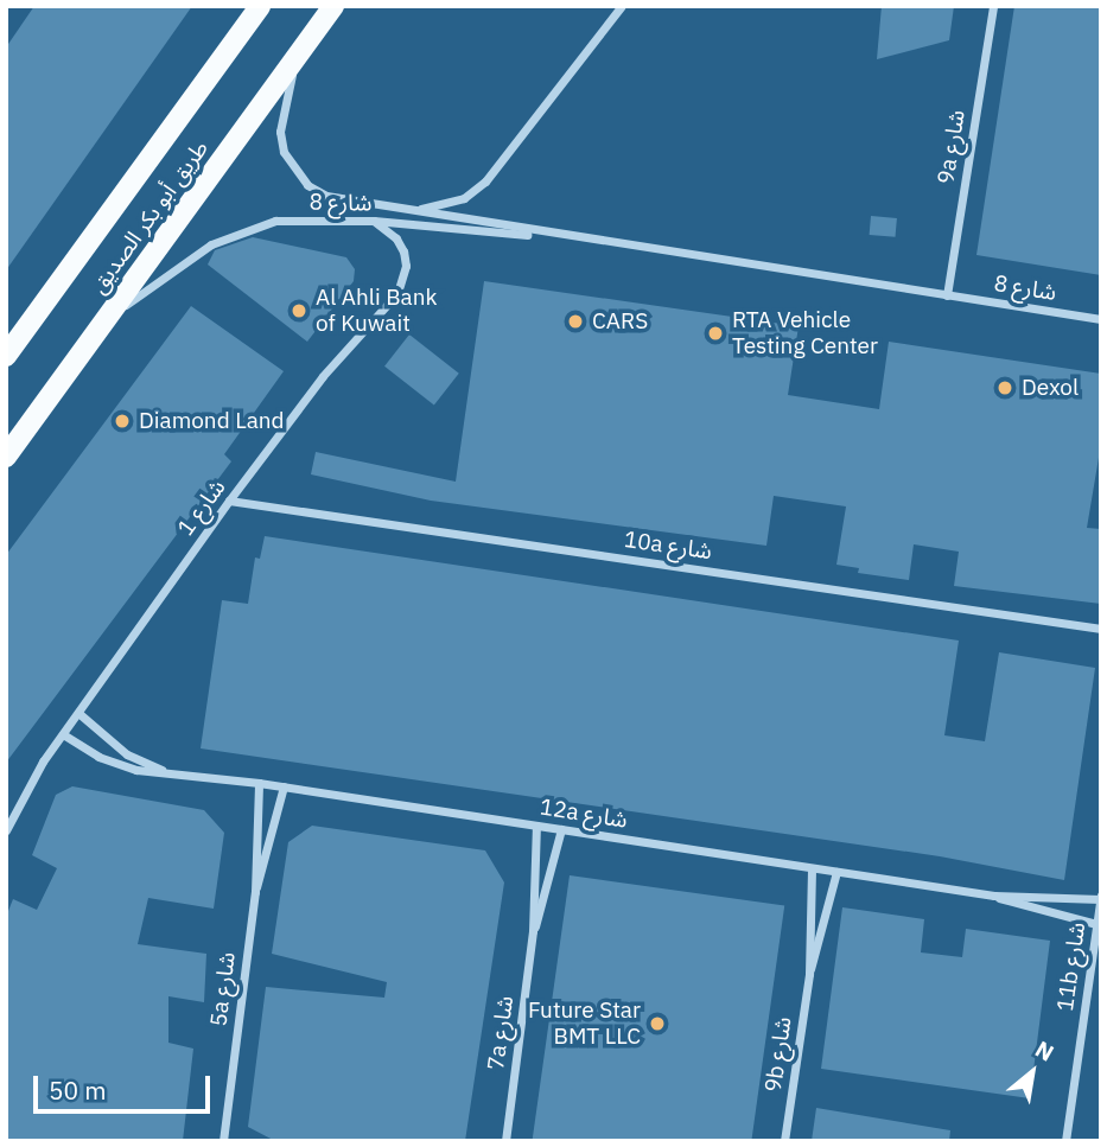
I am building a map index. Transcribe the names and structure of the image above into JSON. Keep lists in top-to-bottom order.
{
  "streets": {
    "main road": ["طريق أبو بكر الصديق"],
    "street": [
      "9a شارع",
      "شارع 8",
      "شارع 1",
      "10a شارع",
      "12a شارع",
      "11b شارع",
      "5a شارع",
      "7a شارع",
      "9b شارع"
    ]
  },
  "crossings": [
    ["9a شارع", "شارع 8"],
    ["شارع 8", "طريق أبو بكر الصديق"],
    ["شارع 8", "شارع 1"],
    ["شارع 1", "10a شارع"],
    ["شارع 1", "12a شارع"],
    ["12a شارع", "11b شارع"],
    ["12a شارع", "5a شارع"],
    ["12a شارع", "7a شارع"],
    ["12a شارع", "9b شارع"]
  ],
  "places": [
    "Al Ahli Bank of Kuwait",
    "CARS",
    "RTA Vehicle Testing Center",
    "Dexol",
    "Diamond Land",
    "Future Star BMT LLC"
  ],
  "scale_bar": "50 m",
  "north": "top right"
}
